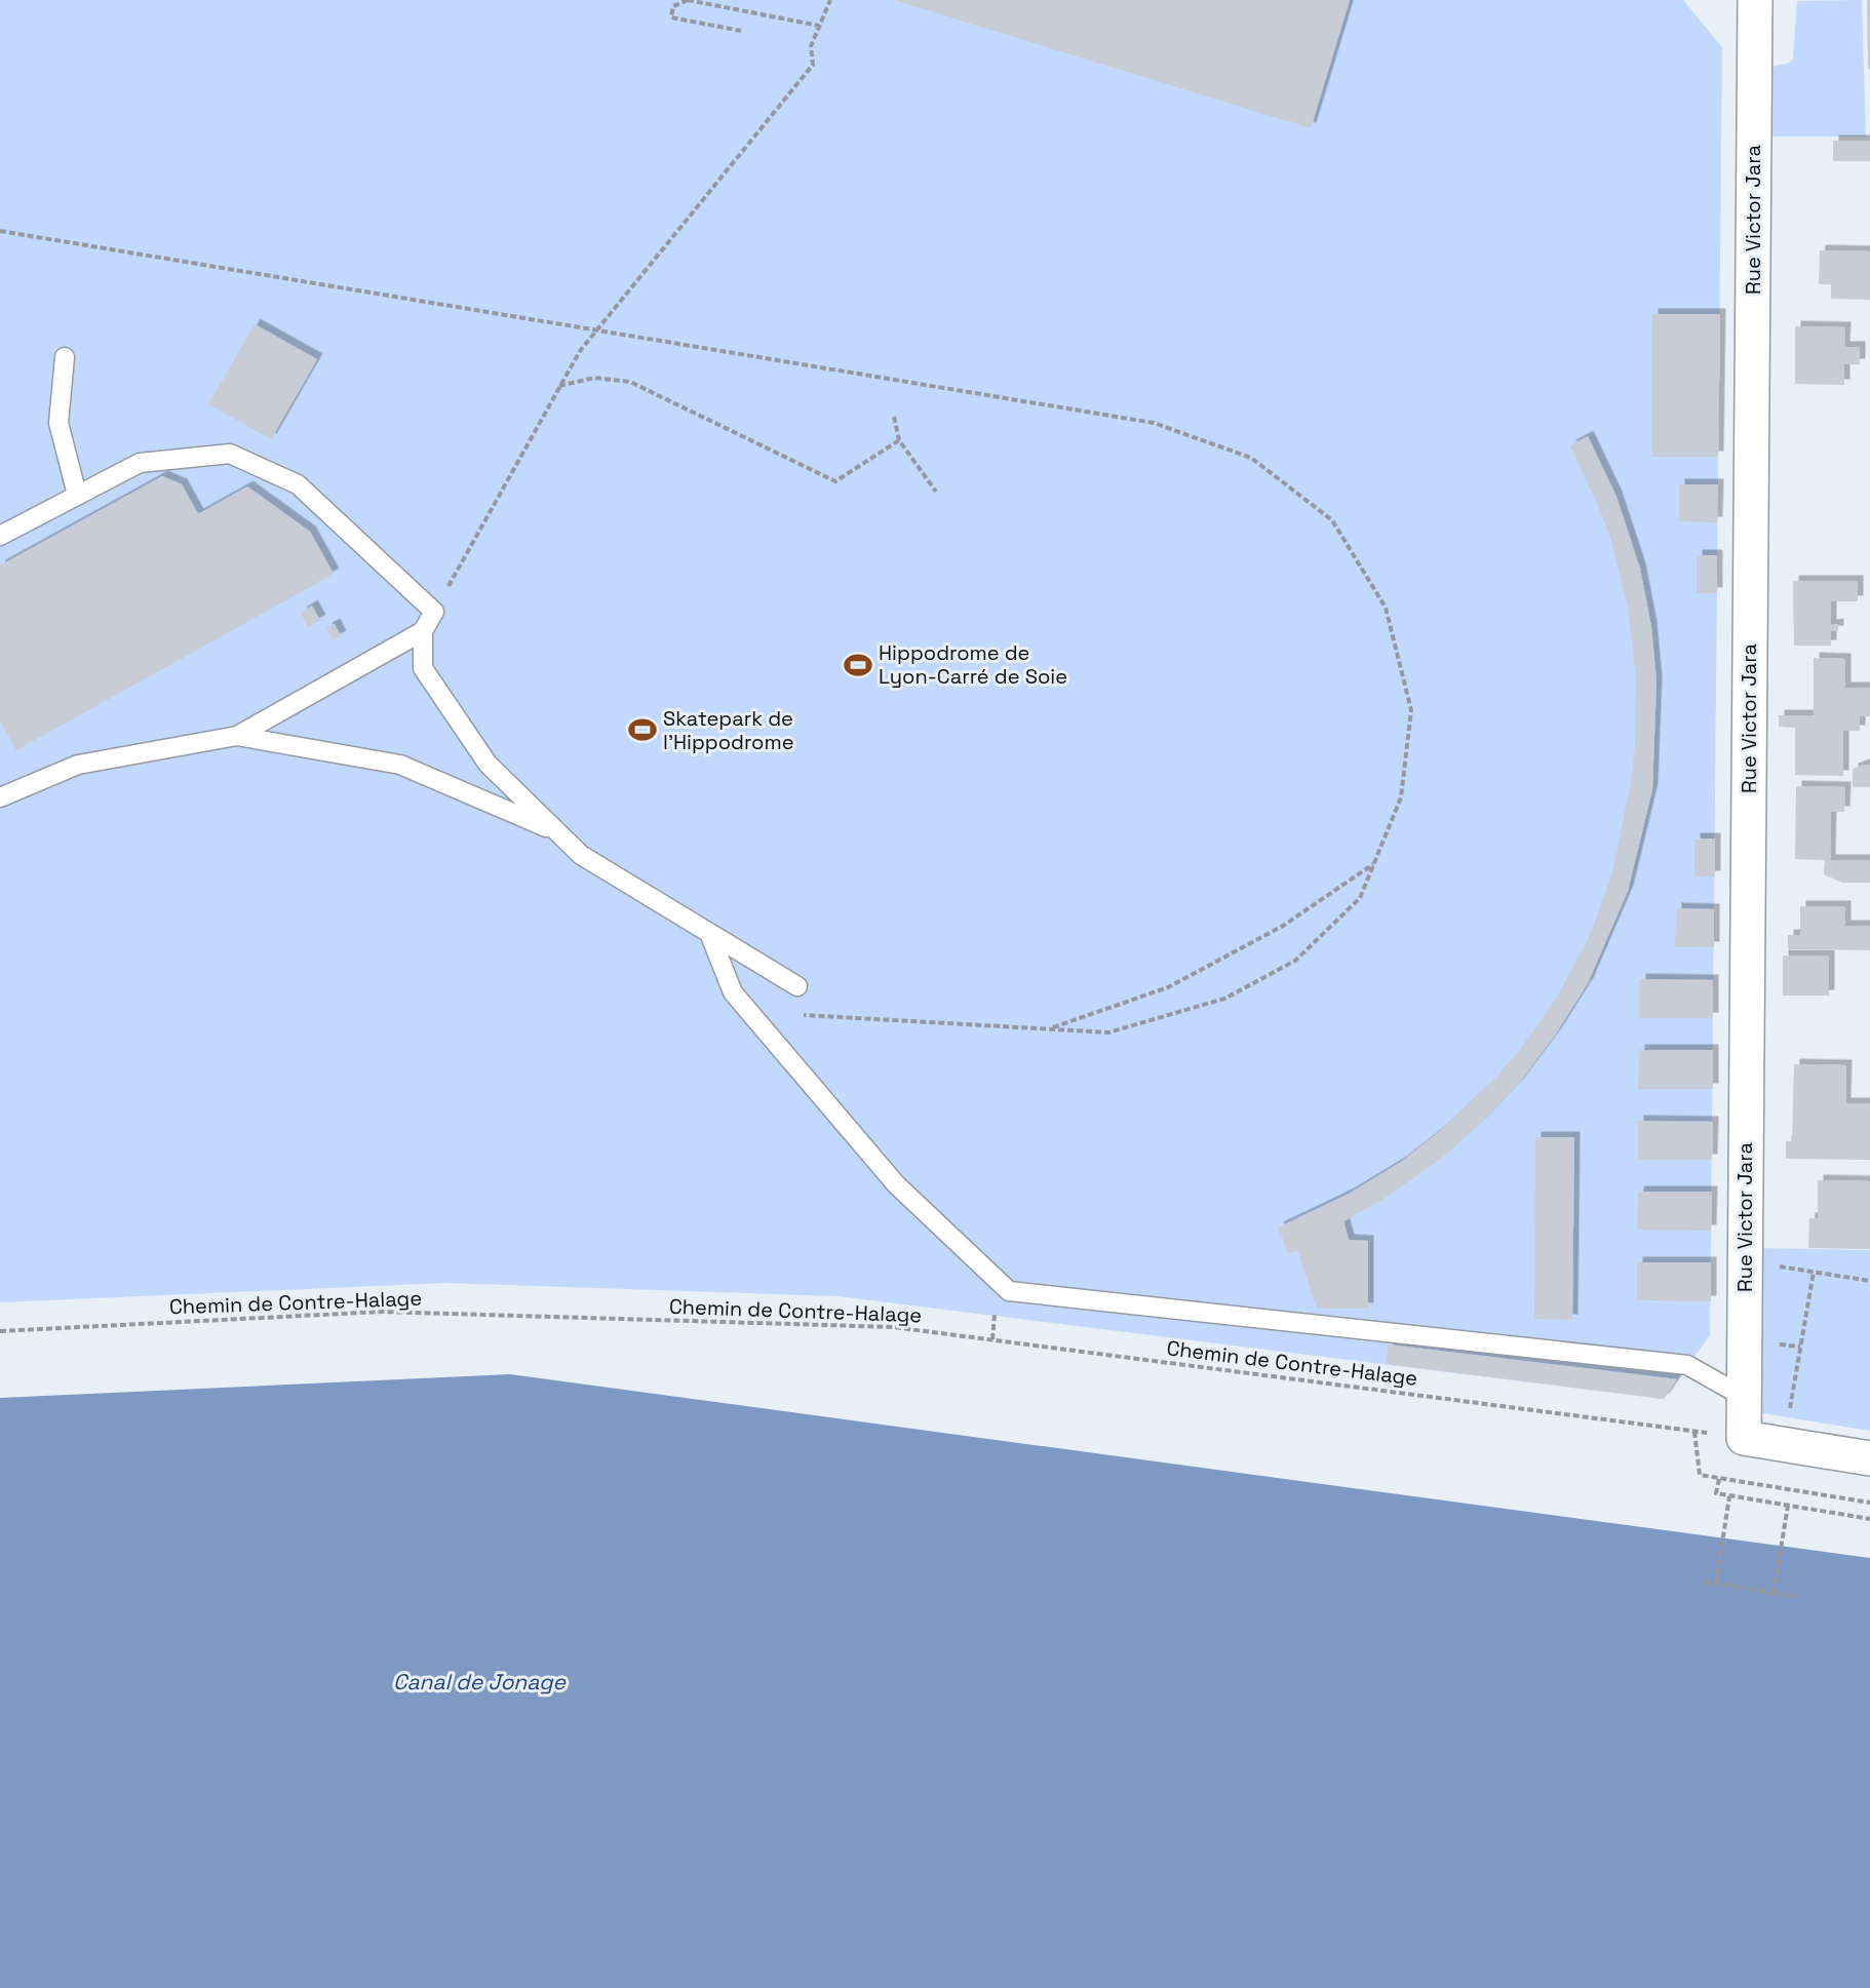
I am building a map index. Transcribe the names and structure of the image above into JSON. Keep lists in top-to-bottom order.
{
  "streets": {
    "street": ["Rue Victor Jara"],
    "path": ["Chemin de Contre-Halage"]
  },
  "water": ["Canal de Jonage"],
  "places": {
    "sports": ["Hippodrome de Lyon-Carré de Soie", "Skatepark de l'Hippodrome"]
  }
}
